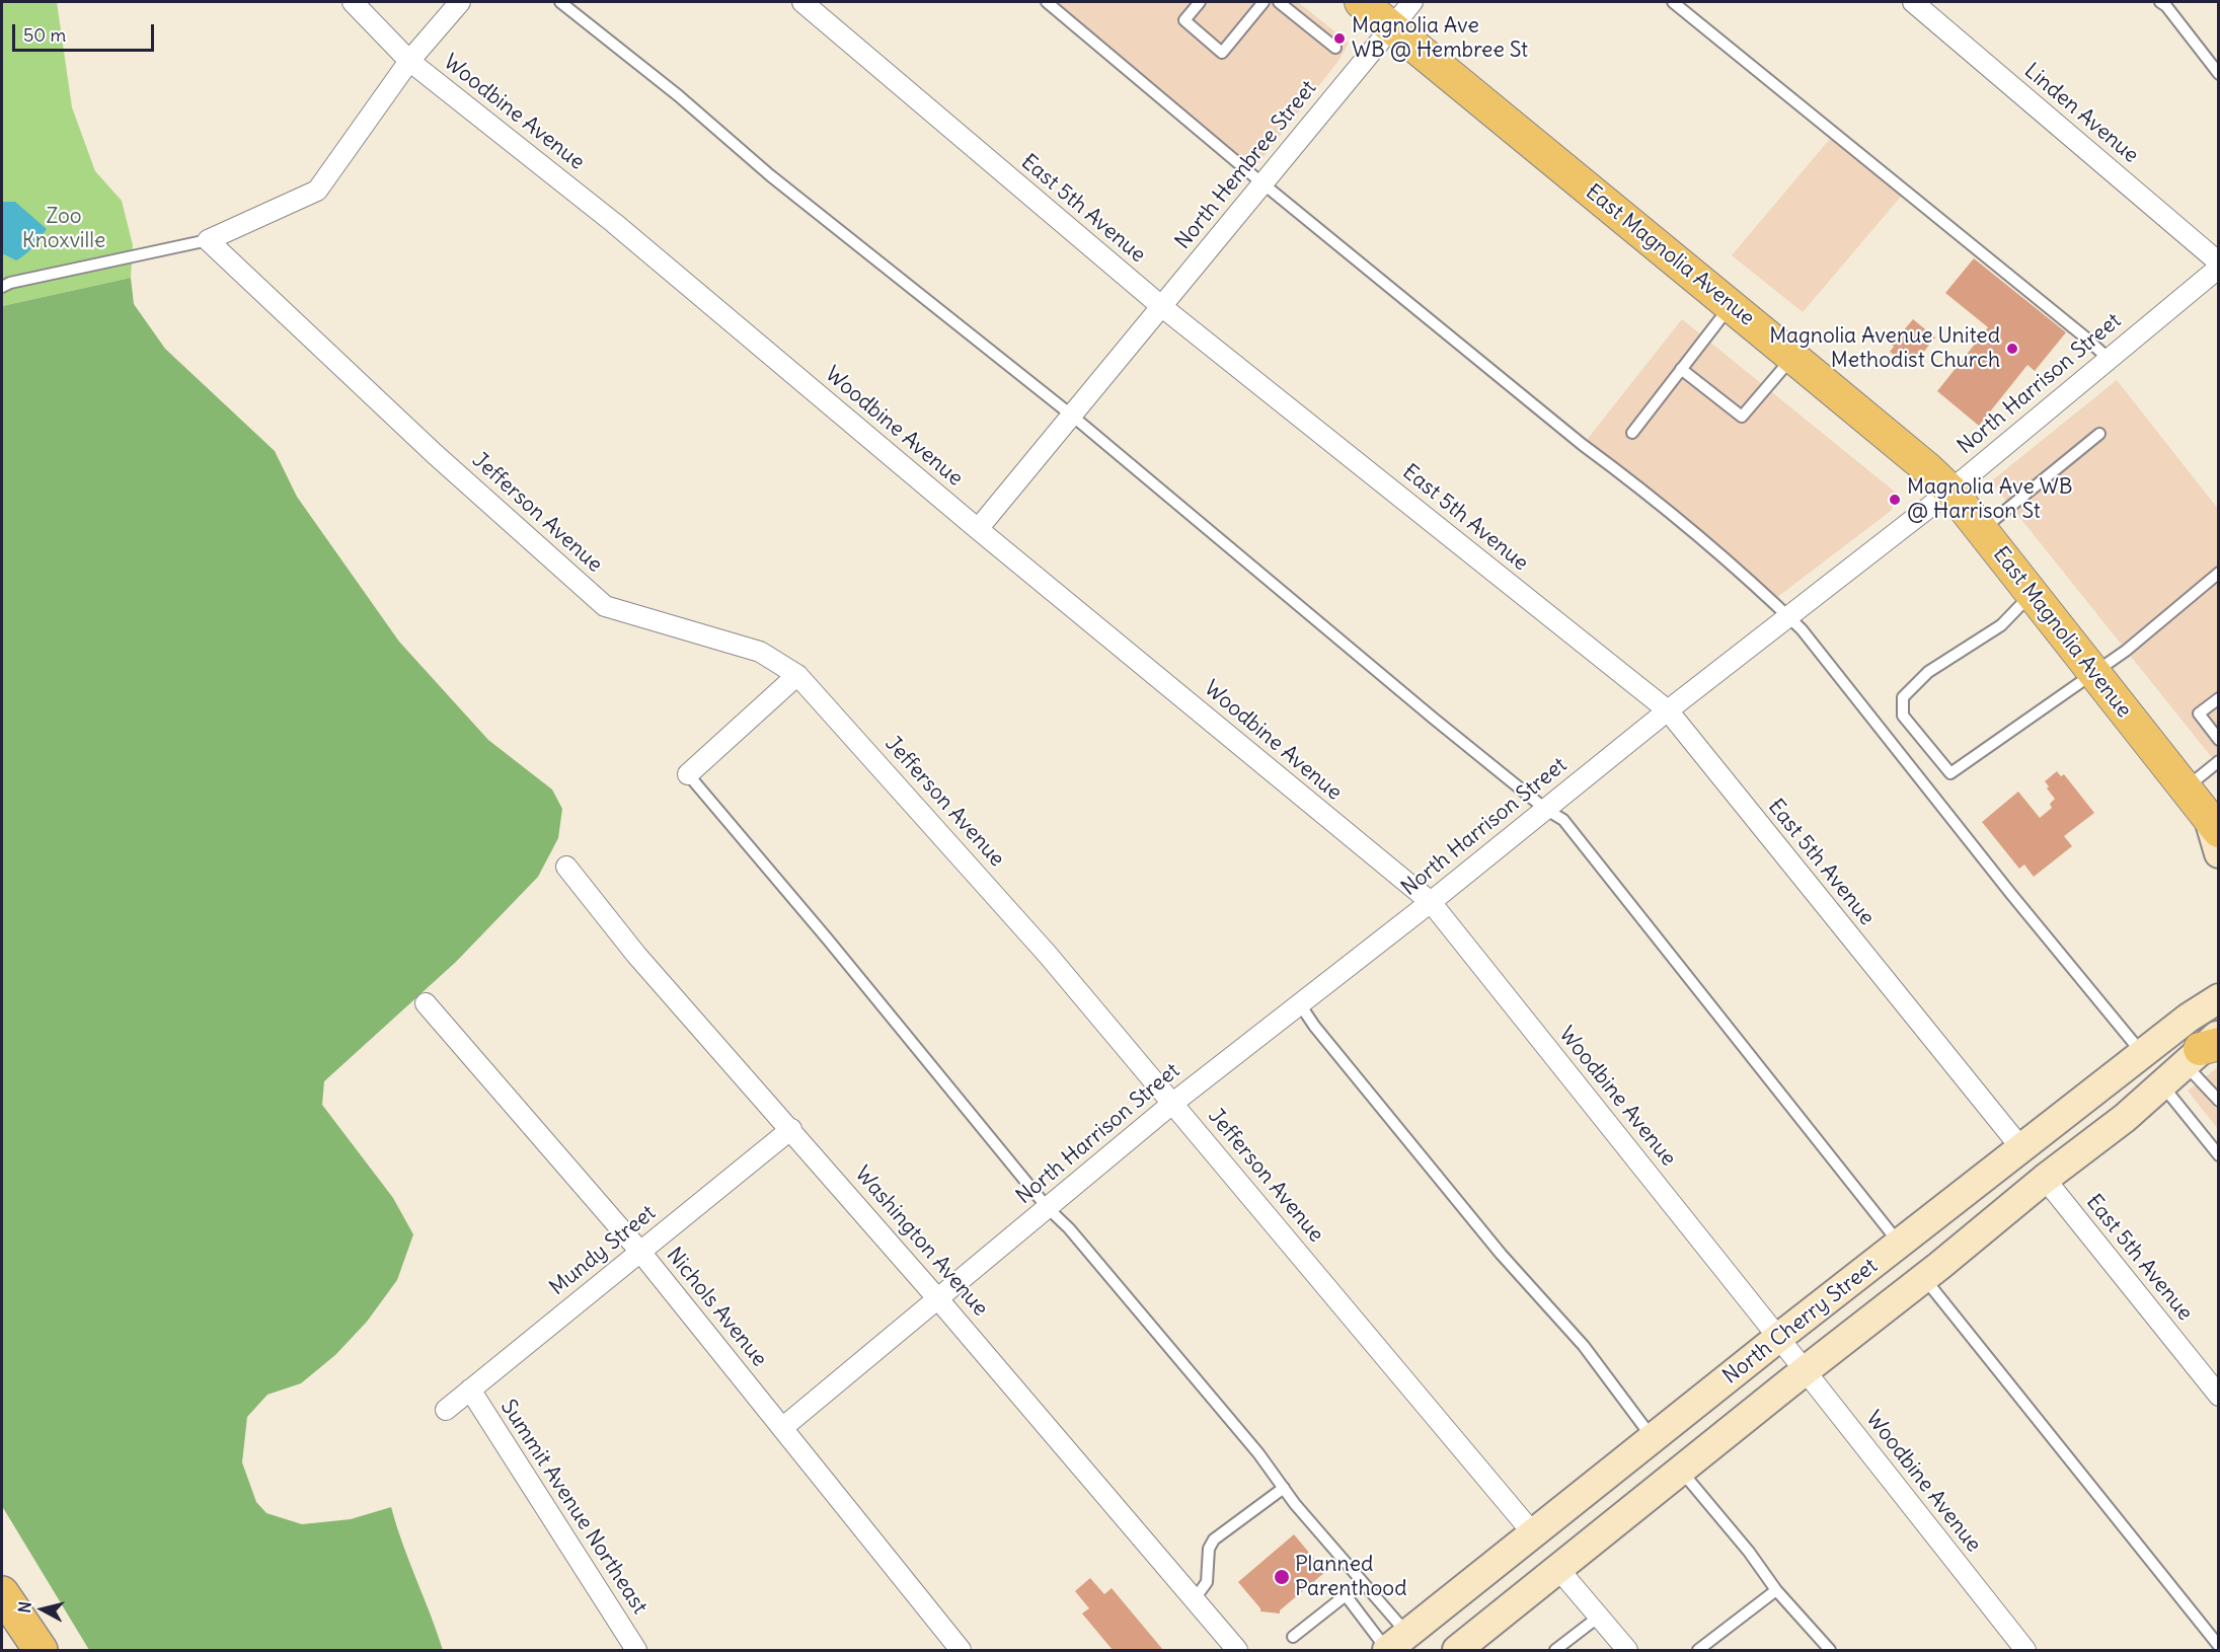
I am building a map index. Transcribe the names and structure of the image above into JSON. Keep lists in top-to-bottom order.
{
  "streets": {
    "main road": ["East Magnolia Avenue", "North Cherry Street"],
    "street": [
      "Woodbine Avenue",
      "Linden Avenue",
      "North Hembree Street",
      "East 5th Avenue",
      "North Harrison Street",
      "Jefferson Avenue",
      "Washington Avenue",
      "Mundy Street",
      "Nichols Avenue",
      "Summit Avenue Northeast"
    ]
  },
  "crossings": [
    ["Woodbine Avenue", "North Hembree Street"],
    ["Woodbine Avenue", "North Harrison Street"],
    ["Woodbine Avenue", "North Cherry Street"],
    ["North Hembree Street", "East 5th Avenue"],
    ["North Hembree Street", "East Magnolia Avenue"],
    ["East 5th Avenue", "North Harrison Street"],
    ["East 5th Avenue", "North Cherry Street"],
    ["East Magnolia Avenue", "North Harrison Street"],
    ["North Harrison Street", "Jefferson Avenue"],
    ["North Harrison Street", "Washington Avenue"],
    ["North Harrison Street", "Nichols Avenue"],
    ["Jefferson Avenue", "North Cherry Street"],
    ["Washington Avenue", "Mundy Street"],
    ["Mundy Street", "Nichols Avenue"],
    ["Mundy Street", "Summit Avenue Northeast"]
  ],
  "parks": ["Zoo Knoxville"],
  "places": [
    "Magnolia Ave WB @ Hembree St",
    "Magnolia Avenue United Methodist Church",
    "Magnolia Ave WB @ Harrison St",
    "Planned Parenthood"
  ],
  "scale_bar": "50 m",
  "north": "left"
}
